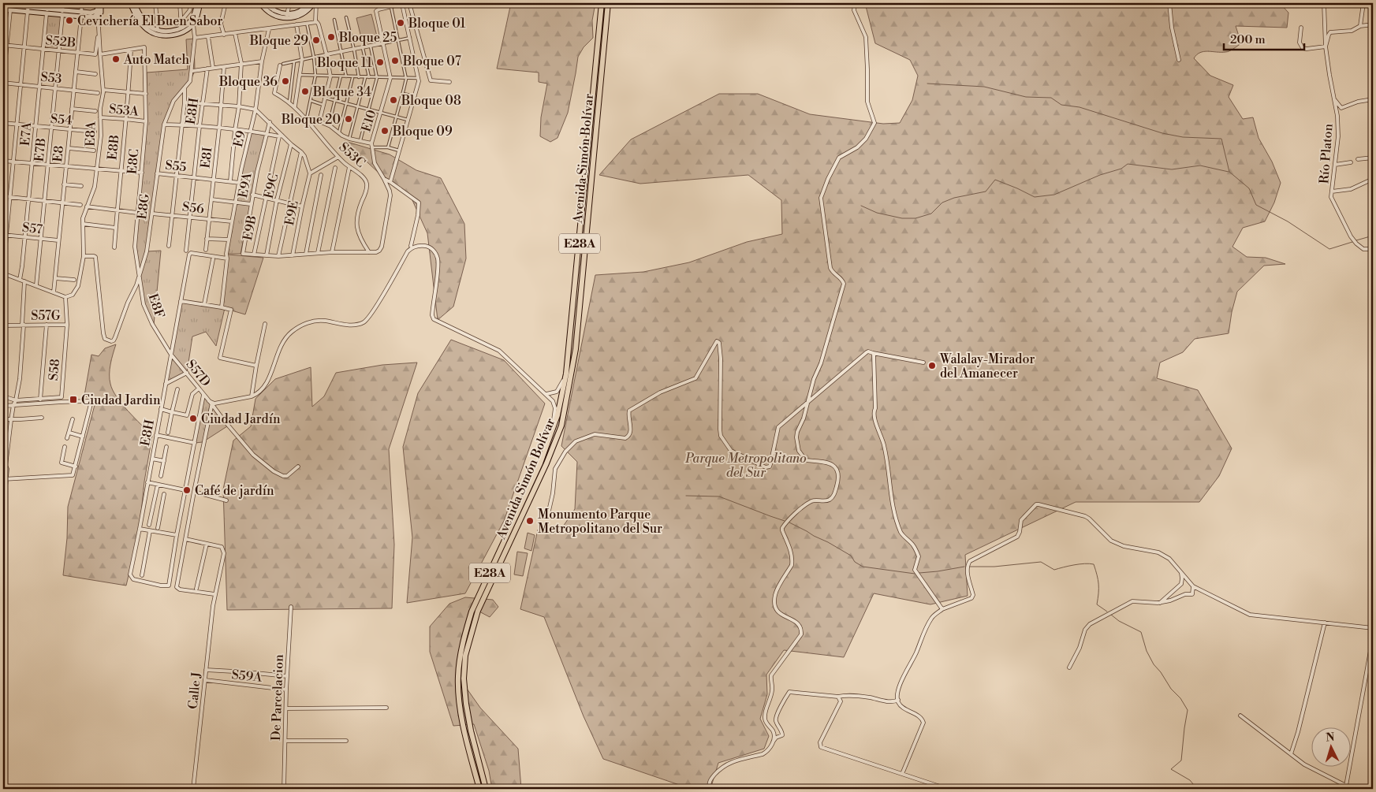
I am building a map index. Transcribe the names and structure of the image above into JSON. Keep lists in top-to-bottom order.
{
  "streets": {
    "highway": ["Avenida Simón Bolívar", "E28A"],
    "street": [
      "S52B",
      "S53",
      "S53A",
      "E8H",
      "S54",
      "E10",
      "E7A",
      "E8A",
      "E9",
      "E8B",
      "E7B",
      "E8",
      "Río Platon",
      "S53C",
      "E8I",
      "E8C",
      "S55",
      "E9A",
      "E9C",
      "E8G",
      "S56",
      "E9E",
      "S57",
      "E9B",
      "E8F",
      "S57G",
      "S58",
      "S57D",
      "S59A",
      "Calle J",
      "De Parcelacion"
    ]
  },
  "crossings": [
    ["S52B", "E7A"],
    ["S52B", "E8A"],
    ["S52B", "E7B"],
    ["S52B", "E8"],
    ["S53", "E7A"],
    ["S53", "E7B"],
    ["S53", "E8"],
    ["S53A", "E8A"],
    ["S53A", "E8B"],
    ["S53A", "E8C"],
    ["E8H", "E9"],
    ["E8H", "S55"],
    ["E8H", "S56"],
    ["E8H", "S57D"],
    ["S54", "E7A"],
    ["S54", "E7B"],
    ["S54", "E8"],
    ["E7A", "S57"],
    ["E8A", "E8G"],
    ["E8A", "S58"],
    ["E9", "S55"],
    ["E9", "S56"],
    ["E8B", "E8C"],
    ["E7B", "S57"],
    ["E8", "S57"],
    ["E8I", "S55"],
    ["E8I", "S56"],
    ["E8C", "E8G"],
    ["E8C", "E8F"],
    ["S55", "E8G"],
    ["E9A", "E9B"],
    ["E8G", "S56"],
    ["E8G", "E8F"],
    ["E8F", "S57D"],
    ["S57G", "S58"],
    ["S59A", "Calle J"],
    ["S59A", "De Parcelacion"]
  ],
  "parks": ["Parque Metropolitano del Sur"],
  "places": {
    "other": [
      "Cevichería El Buen Sabor",
      "Bloque 01",
      "Bloque 25",
      "Bloque 29",
      "Auto Match",
      "Bloque 07",
      "Bloque 11",
      "Bloque 36",
      "Bloque 34",
      "Bloque 08",
      "Bloque 20",
      "Bloque 09",
      "Walalay-Mirador del Amanecer",
      "Ciudad Jardín",
      "Café de jardín",
      "Monumento Parque Metropolitano del Sur"
    ],
    "transit": ["Ciudad Jardin"]
  },
  "scale_bar": "200 m",
  "north": "top"
}
